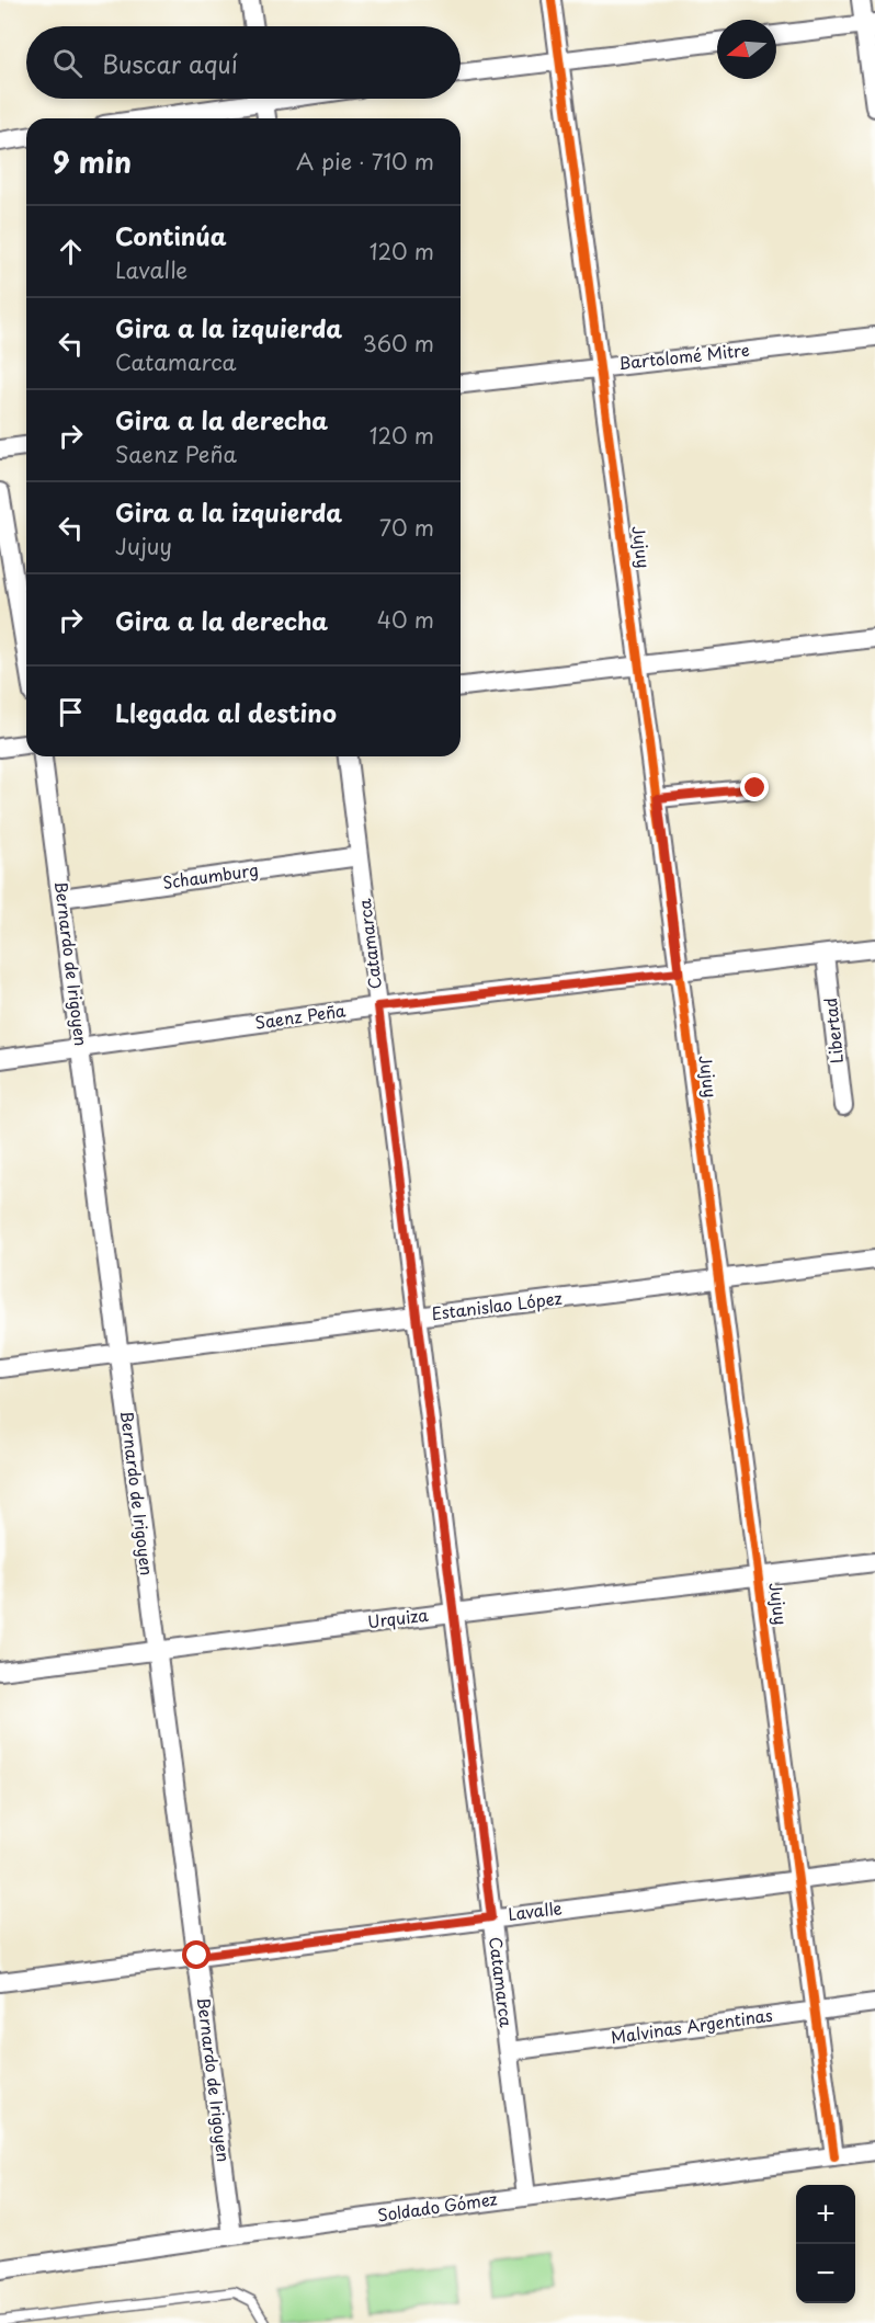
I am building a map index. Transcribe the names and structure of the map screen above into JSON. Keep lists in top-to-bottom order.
{
  "streets": {
    "street": [
      "Bartolomé Mitre",
      "Jujuy",
      "Schaumburg",
      "Catamarca",
      "Bernardo de Irigoyen",
      "Saenz Peña",
      "Libertad",
      "Estanislao López",
      "Urquiza",
      "Lavalle",
      "Malvinas Argentinas",
      "Soldado Gómez"
    ]
  },
  "crossings": [
    ["Bartolomé Mitre", "Jujuy"],
    ["Jujuy", "Saenz Peña"],
    ["Jujuy", "Estanislao López"],
    ["Jujuy", "Urquiza"],
    ["Jujuy", "Lavalle"],
    ["Jujuy", "Malvinas Argentinas"],
    ["Jujuy", "Soldado Gómez"],
    ["Schaumburg", "Catamarca"],
    ["Schaumburg", "Bernardo de Irigoyen"],
    ["Catamarca", "Saenz Peña"],
    ["Catamarca", "Estanislao López"],
    ["Catamarca", "Urquiza"],
    ["Catamarca", "Lavalle"],
    ["Catamarca", "Malvinas Argentinas"],
    ["Catamarca", "Soldado Gómez"],
    ["Bernardo de Irigoyen", "Saenz Peña"],
    ["Bernardo de Irigoyen", "Estanislao López"],
    ["Bernardo de Irigoyen", "Urquiza"],
    ["Bernardo de Irigoyen", "Lavalle"],
    ["Bernardo de Irigoyen", "Soldado Gómez"],
    ["Saenz Peña", "Libertad"]
  ],
  "north": "left",
  "page": {
    "search": "Buscar aquí",
    "heading": ["9 min", "A pie · 710 m"],
    "list": [
      ["Continúa", "Lavalle", "120 m"],
      ["Gira a la izquierda", "Catamarca", "360 m"],
      ["Gira a la derecha", "Saenz Peña", "120 m"],
      ["Gira a la izquierda", "Jujuy", "70 m"],
      ["Gira a la derecha", "40 m"],
      "Llegada al destino"
    ],
    "map_buttons": ["+", "−"]
  }
}
